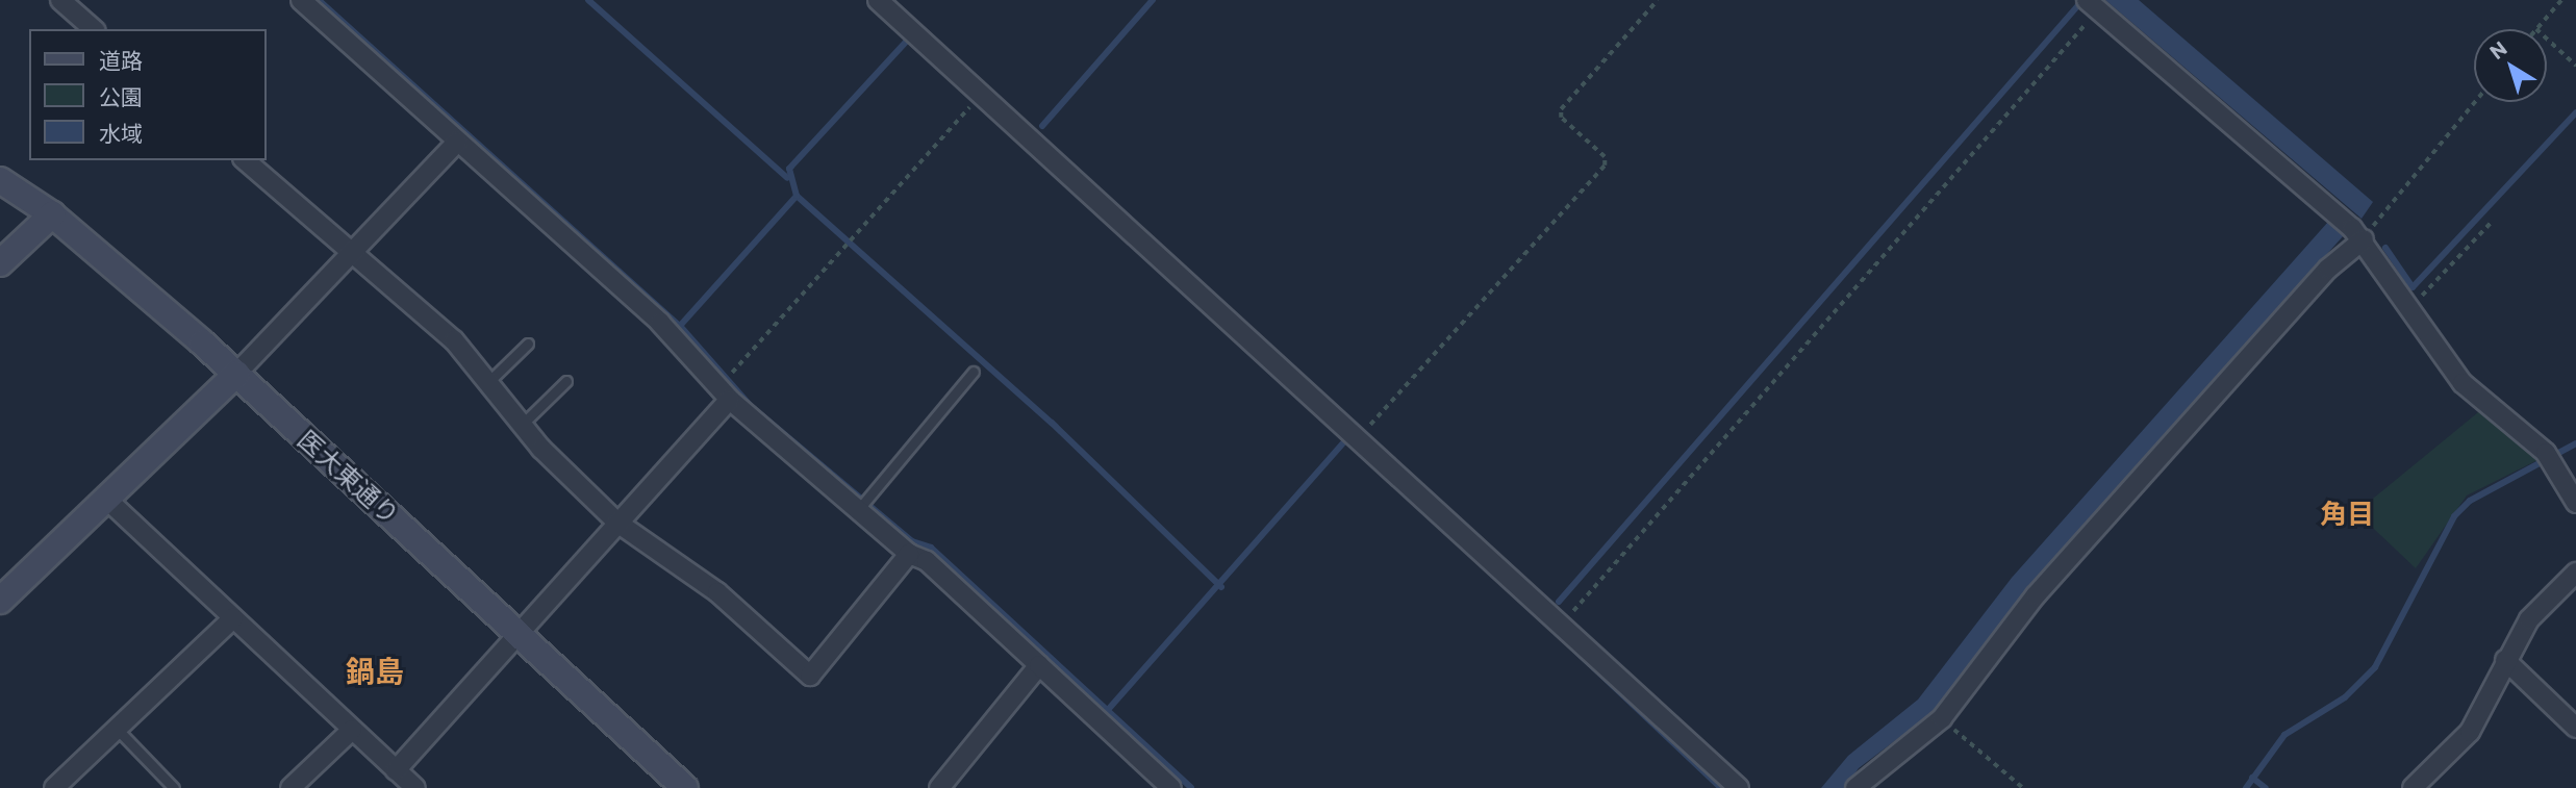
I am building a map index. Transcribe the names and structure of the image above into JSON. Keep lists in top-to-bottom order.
{
  "streets": {
    "street": ["医大東通り"]
  },
  "districts": ["角目", "鍋島"],
  "legend": ["道路", "公園", "水域"],
  "north": "top left"
}
